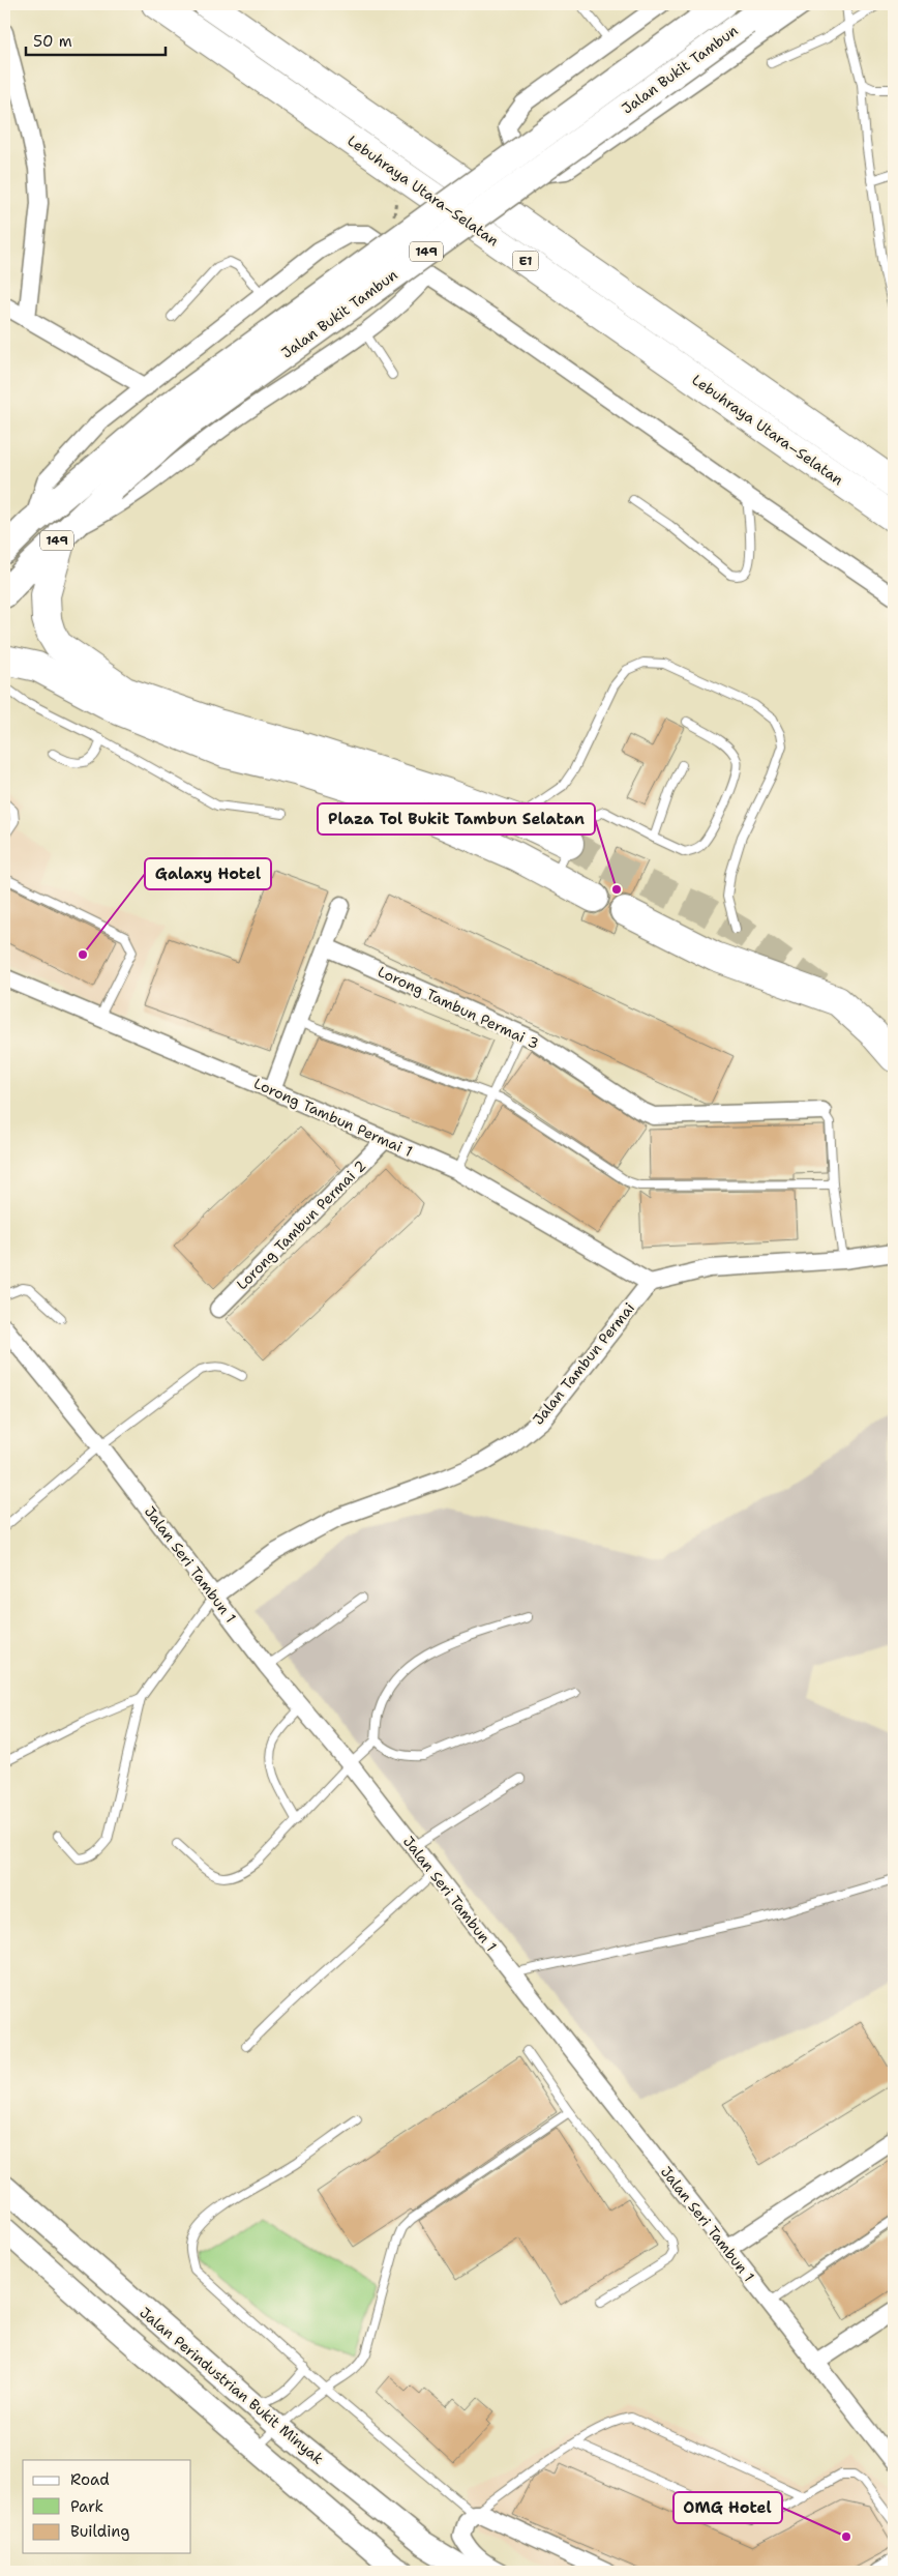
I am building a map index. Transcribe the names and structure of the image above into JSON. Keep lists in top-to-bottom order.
{
  "streets": {
    "highway": ["Lebuhraya Utara–Selatan", "E1"],
    "main road": ["Jalan Bukit Tambun", "149", "Jalan Perindustrian Bukit Minyak"],
    "street": [
      "Lorong Tambun Permai 3",
      "Lorong Tambun Permai 1",
      "Lorong Tambun Permai 2",
      "Jalan Tambun Permai",
      "Jalan Seri Tambun 1"
    ]
  },
  "crossings": [
    ["Lorong Tambun Permai 1", "Lorong Tambun Permai 2"],
    ["Lorong Tambun Permai 1", "Jalan Tambun Permai"],
    ["Jalan Tambun Permai", "Jalan Seri Tambun 1"]
  ],
  "places": ["Plaza Tol Bukit Tambun Selatan", "Galaxy Hotel", "OMG Hotel"],
  "legend": ["Road", "Park", "Building"],
  "scale_bar": "50 m"
}
